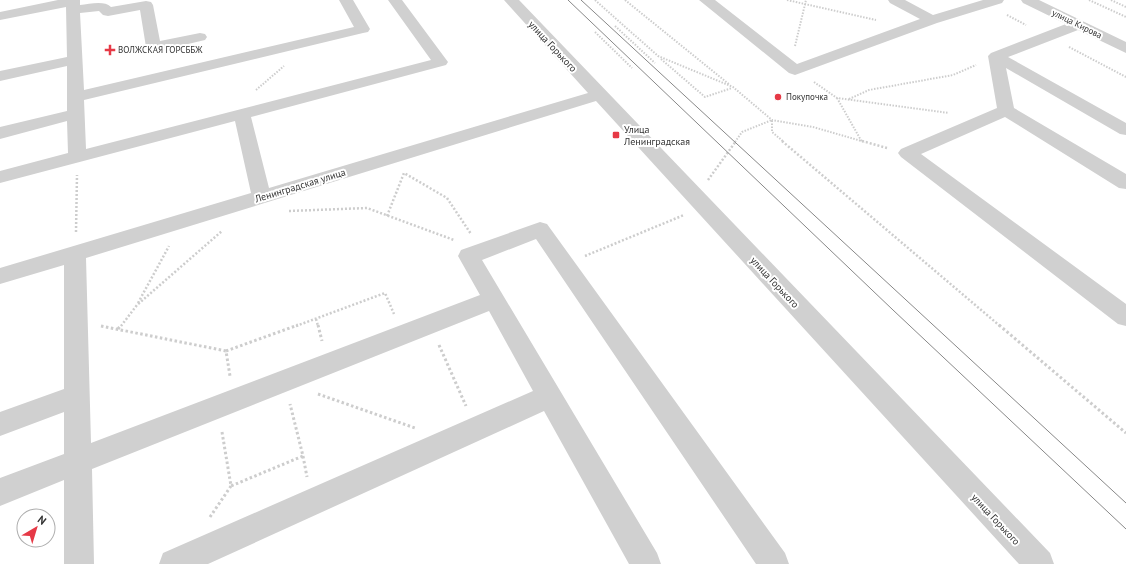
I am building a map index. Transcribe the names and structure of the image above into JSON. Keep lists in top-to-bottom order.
{
  "streets": {
    "street": ["улица Кирова", "улица Горького", "Ленинградская улица"]
  },
  "crossings": [
    ["улица Горького", "Ленинградская улица"]
  ],
  "places": {
    "health": ["ВОЛЖСКАЯ ГОРСББЖ"],
    "other": ["Покупочка"],
    "transit": ["Улица Ленинградская"]
  },
  "north": "top right"
}
